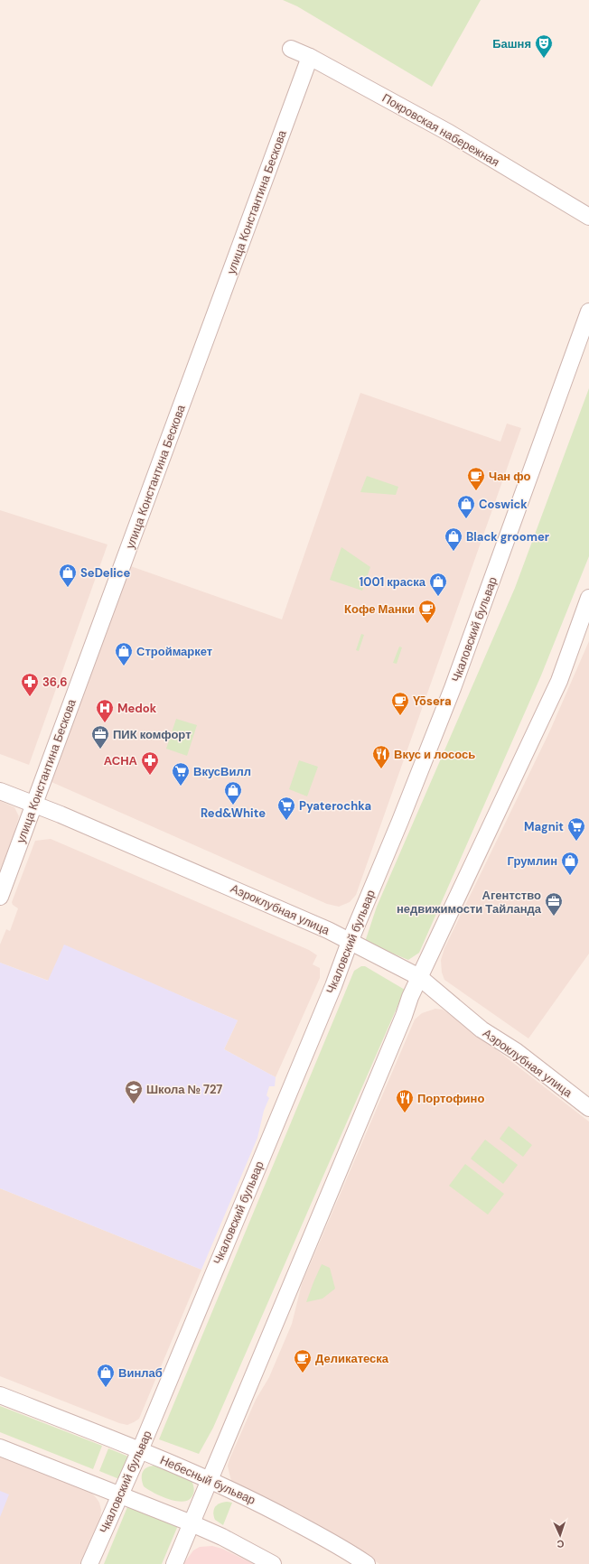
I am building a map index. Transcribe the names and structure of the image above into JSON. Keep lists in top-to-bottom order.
{
  "streets": {
    "street": [
      "Покровская набережная",
      "улица Константина Бескова",
      "Чкаловский бульвар",
      "Аэроклубная улица",
      "Небесный бульвар"
    ]
  },
  "crossings": [
    ["Покровская набережная", "улица Константина Бескова"],
    ["улица Константина Бескова", "Аэроклубная улица"],
    ["Чкаловский бульвар", "Аэроклубная улица"],
    ["Чкаловский бульвар", "Небесный бульвар"]
  ],
  "places": {
    "theatre": ["Башня"],
    "cafe": [
      "Чан фо",
      "Кофе Манки",
      "Yōsera",
      "Деликатеска"
    ],
    "shop": [
      "Coswick",
      "Black groomer",
      "SeDelice",
      "1001 краска",
      "Строймаркет",
      "Red&White",
      "Грумлин",
      "Винлаб"
    ],
    "pharmacy": ["36,6", "АСНА"],
    "hospital": ["Medok"],
    "office": ["ПИК комфорт", "Агентство недвижимости Тайланда"],
    "restaurant": ["Вкус и лосось", "Портофино"],
    "supermarket": ["ВкусВилл", "Pyaterochka", "Magnit"],
    "school or university": ["Школа № 727"]
  },
  "north": "bottom"
}
